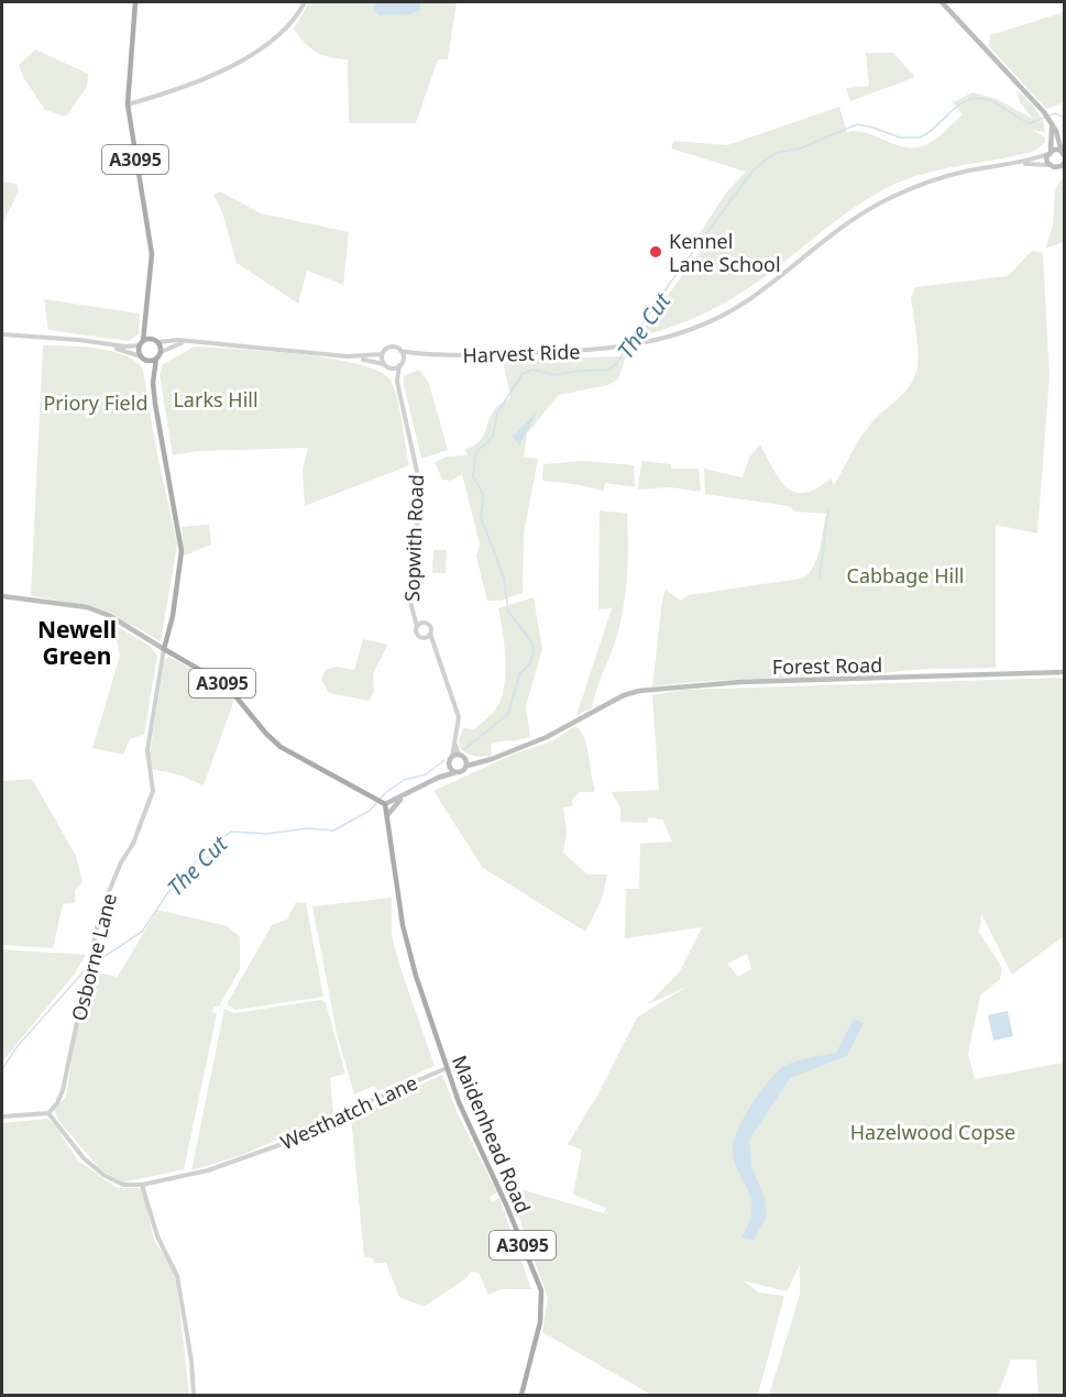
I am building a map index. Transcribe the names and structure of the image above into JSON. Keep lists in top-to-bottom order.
{
  "streets": {
    "main road": ["A3095", "Forest Road", "Maidenhead Road"],
    "street": [
      "Harvest Ride",
      "Sopwith Road",
      "Osborne Lane",
      "Westhatch Lane"
    ]
  },
  "crossings": [
    ["A3095", "Osborne Lane"],
    ["A3095", "Maidenhead Road"],
    ["Harvest Ride", "Sopwith Road"],
    ["Osborne Lane", "Westhatch Lane"],
    ["Westhatch Lane", "Maidenhead Road"]
  ],
  "districts": ["Newell Green"],
  "water": ["The Cut"],
  "parks": [
    "Larks Hill",
    "Priory Field",
    "Cabbage Hill",
    "Hazelwood Copse"
  ],
  "places": ["Kennel Lane School"]
}
